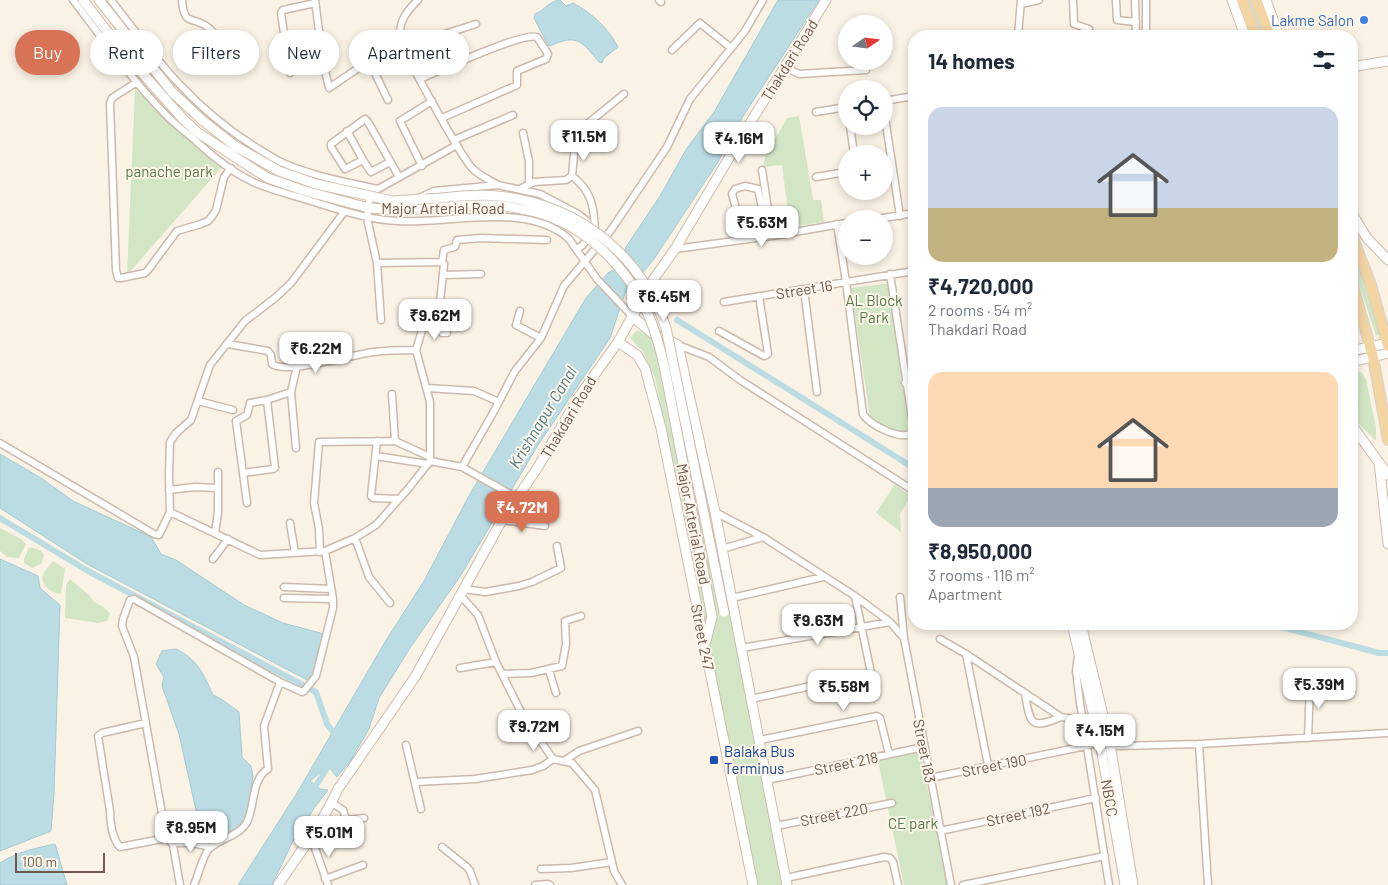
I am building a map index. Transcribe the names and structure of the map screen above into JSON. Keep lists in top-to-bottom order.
{
  "streets": {
    "street": [
      "Thakdari Road",
      "Major Arterial Road",
      "Street 16",
      "Street 247",
      "Street 183",
      "Street 218",
      "Street 190",
      "NBCC",
      "Street 220",
      "Street 192"
    ]
  },
  "crossings": [
    ["Thakdari Road", "Street 247"],
    ["Major Arterial Road", "Street 247"],
    ["Street 183", "Street 218"],
    ["Street 183", "Street 190"],
    ["Street 183", "Street 192"],
    ["Street 190", "NBCC"]
  ],
  "water": ["Krishnapur Canal"],
  "parks": ["panache park", "AL Block Park", "CE park"],
  "places": {
    "other": ["Lakme Salon"],
    "transit": ["Balaka Bus Terminus"]
  },
  "scale_bar": "100 m",
  "north": "right",
  "page": {
    "map_buttons": ["+", "−"],
    "chip": [
      "Buy",
      "Rent",
      "Filters",
      "New",
      "Apartment"
    ],
    "heading": "14 homes",
    "list": [
      {
        "name": "₹4,720,000",
        "note": "2 rooms · 54 m² · Thakdari Road"
      },
      {
        "name": "₹8,950,000",
        "note": "3 rooms · 116 m² · Apartment"
      }
    ],
    "price": [
      "₹11.5M",
      "₹4.16M",
      "₹5.63M",
      "₹6.45M",
      "₹9.62M",
      "₹6.22M",
      "₹4.72M",
      "₹9.63M",
      "₹5.39M",
      "₹5.58M",
      "₹9.72M",
      "₹4.15M",
      "₹8.95M",
      "₹5.01M"
    ],
    "scale": "100 m"
  }
}
